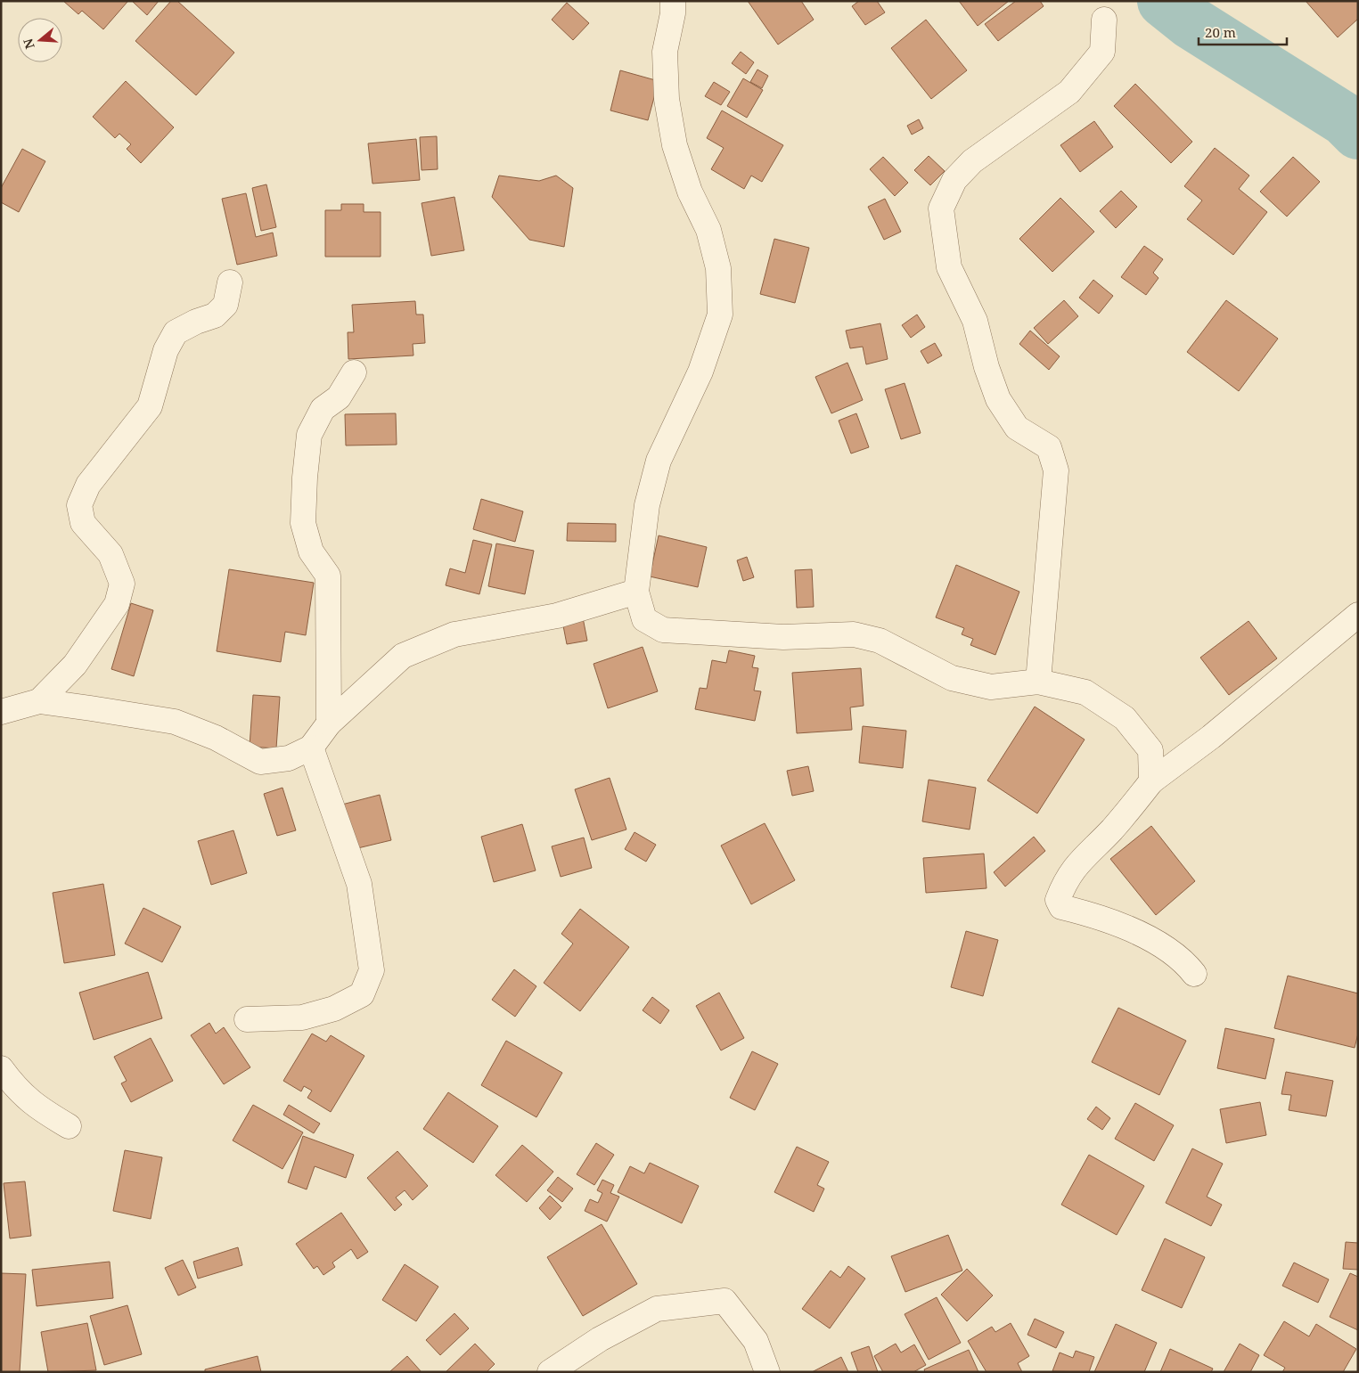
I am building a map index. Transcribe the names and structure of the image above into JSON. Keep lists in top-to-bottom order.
{
  "scale_bar": "20 m",
  "north": "left"
}
